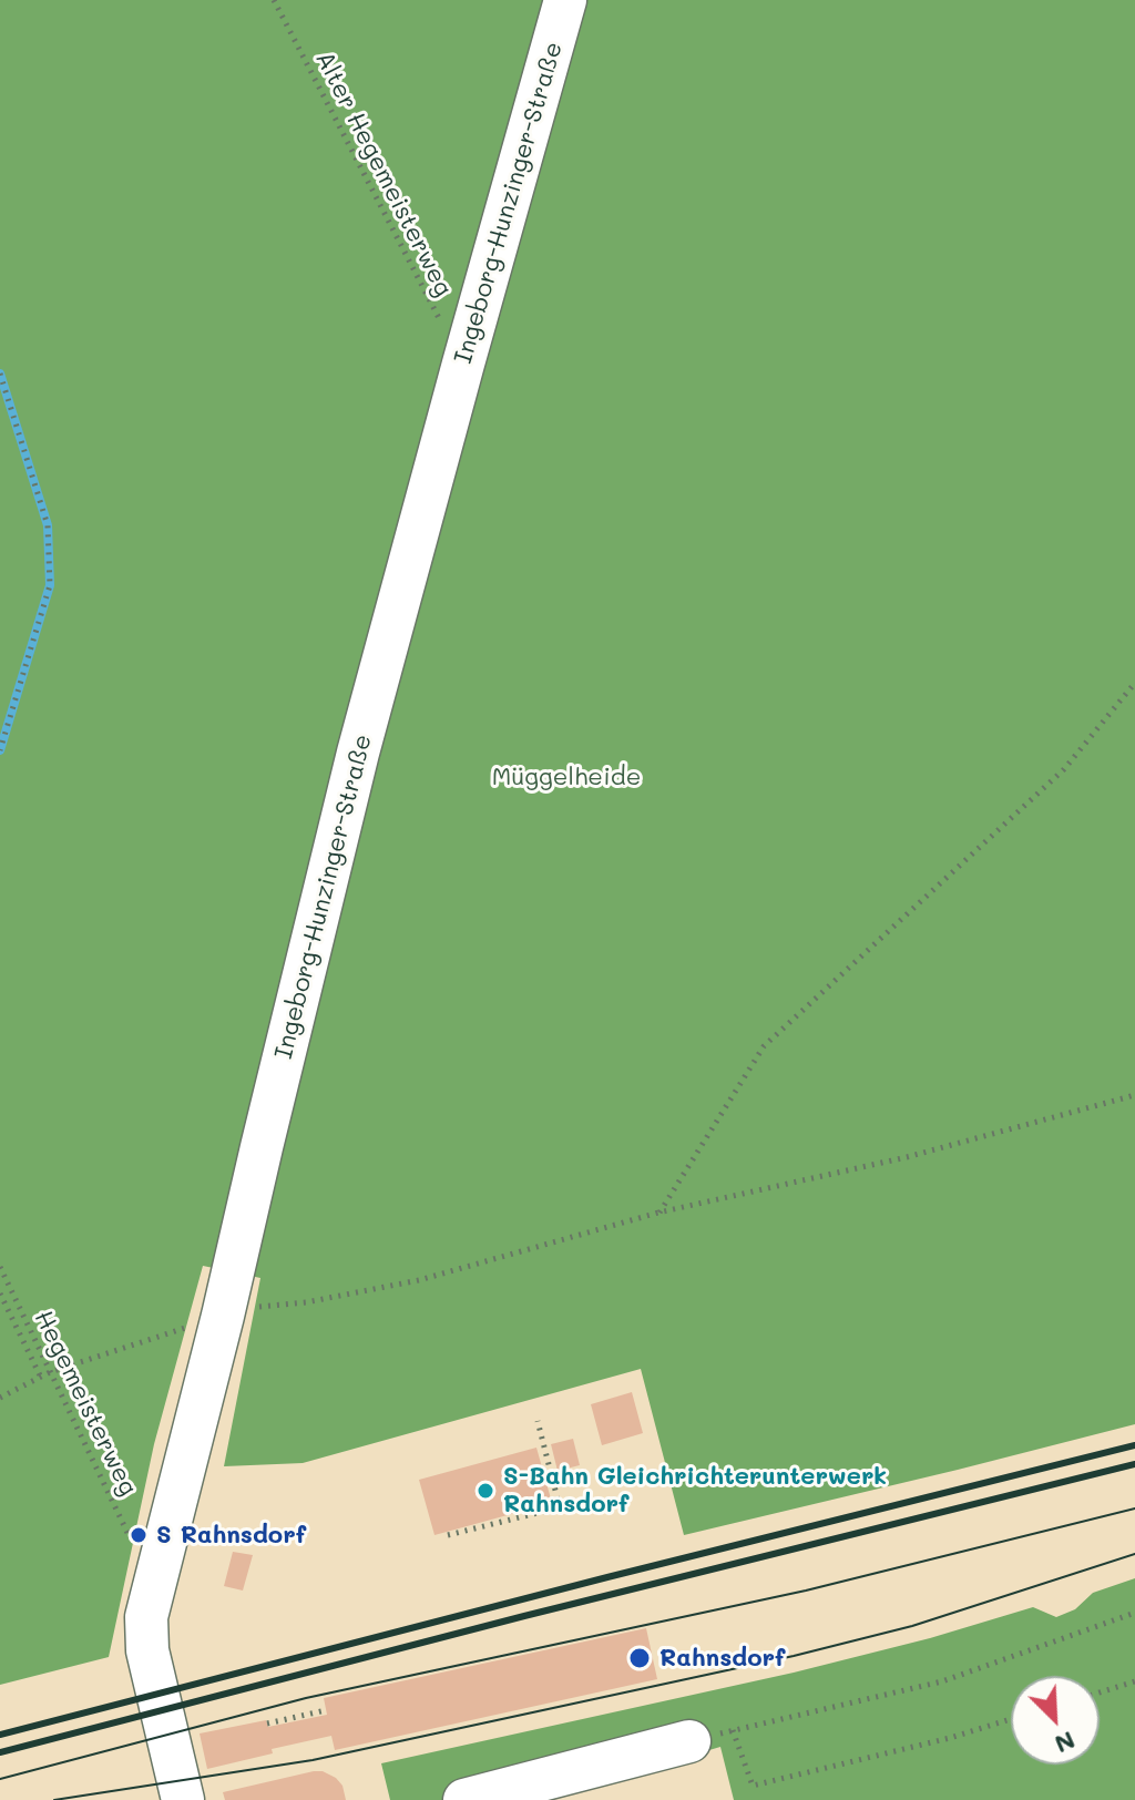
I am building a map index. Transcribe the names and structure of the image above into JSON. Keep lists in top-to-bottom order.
{
  "streets": {
    "street": ["Ingeborg-Hunzinger-Straße"],
    "path": ["Alter Hegemeisterweg", "Hegemeisterweg"]
  },
  "crossings": [
    ["Alter Hegemeisterweg", "Ingeborg-Hunzinger-Straße"]
  ],
  "parks": ["Müggelheide"],
  "places": ["S-Bahn Gleichrichterunterwerk Rahnsdorf", "S Rahnsdorf", "Rahnsdorf"],
  "north": "bottom right"
}
